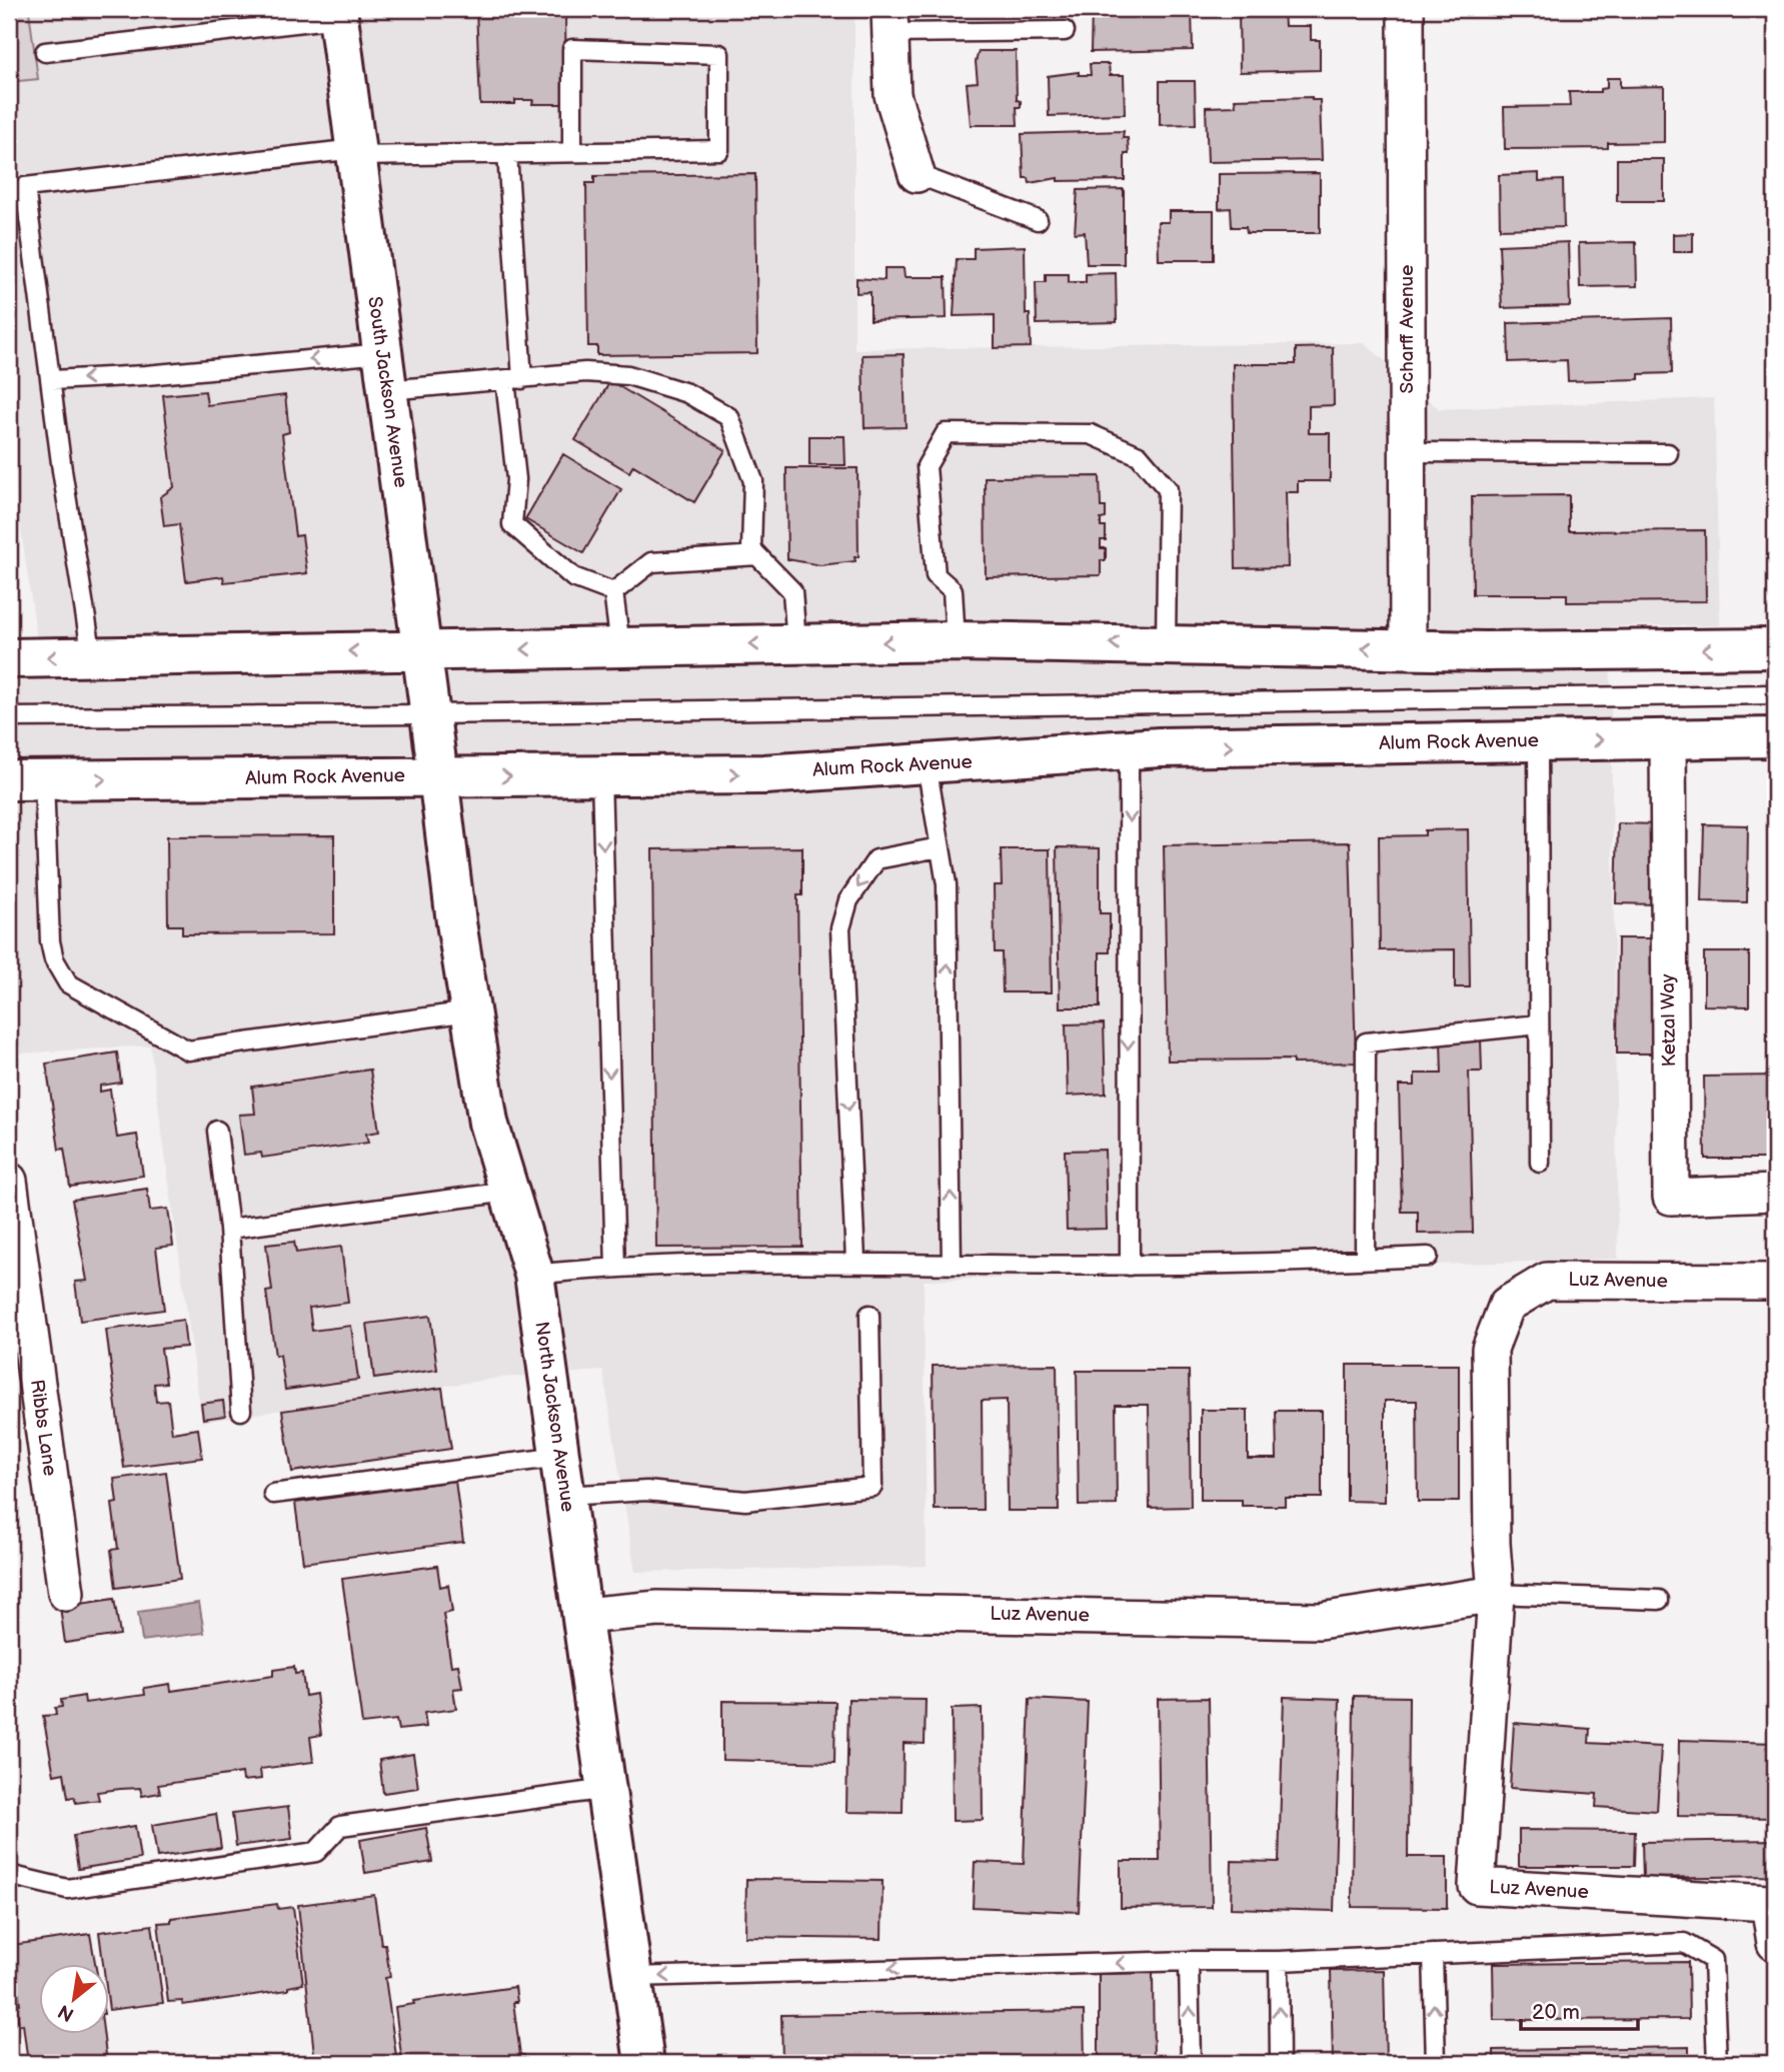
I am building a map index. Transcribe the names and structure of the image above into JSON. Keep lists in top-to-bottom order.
{
  "streets": {
    "main road": ["South Jackson Avenue", "Alum Rock Avenue", "North Jackson Avenue"],
    "street": [
      "Scharff Avenue",
      "Ketzal Way",
      "Luz Avenue",
      "Ribbs Lane"
    ]
  },
  "crossings": [
    ["South Jackson Avenue", "Alum Rock Avenue"],
    ["South Jackson Avenue", "North Jackson Avenue"],
    ["Alum Rock Avenue", "Ketzal Way"],
    ["Alum Rock Avenue", "North Jackson Avenue"],
    ["Luz Avenue", "North Jackson Avenue"]
  ],
  "scale_bar": "20 m",
  "north": "bottom left"
}
